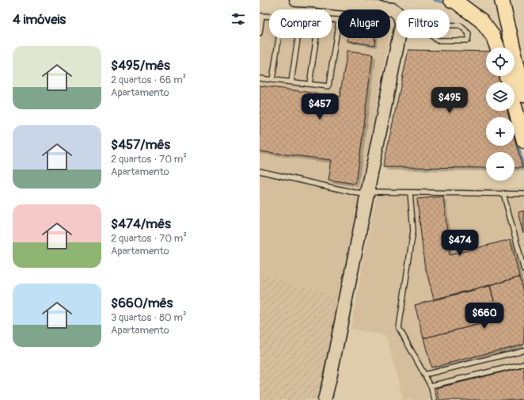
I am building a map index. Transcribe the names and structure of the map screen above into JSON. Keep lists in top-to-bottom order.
{
  "page": {
    "heading": "4 imóveis",
    "chip": ["Comprar", "Alugar", "Filtros"],
    "list": [
      {
        "name": "$495/mês",
        "note": "2 quartos · 66 m² · Apartamento"
      },
      {
        "name": "$457/mês",
        "note": "2 quartos · 70 m² · Apartamento"
      },
      {
        "name": "$474/mês",
        "note": "2 quartos · 70 m² · Apartamento"
      },
      {
        "name": "$660/mês",
        "note": "3 quartos · 80 m² · Apartamento"
      }
    ],
    "map_buttons": ["+", "−"],
    "price": [
      "$495",
      "$457",
      "$474",
      "$660"
    ]
  }
}
